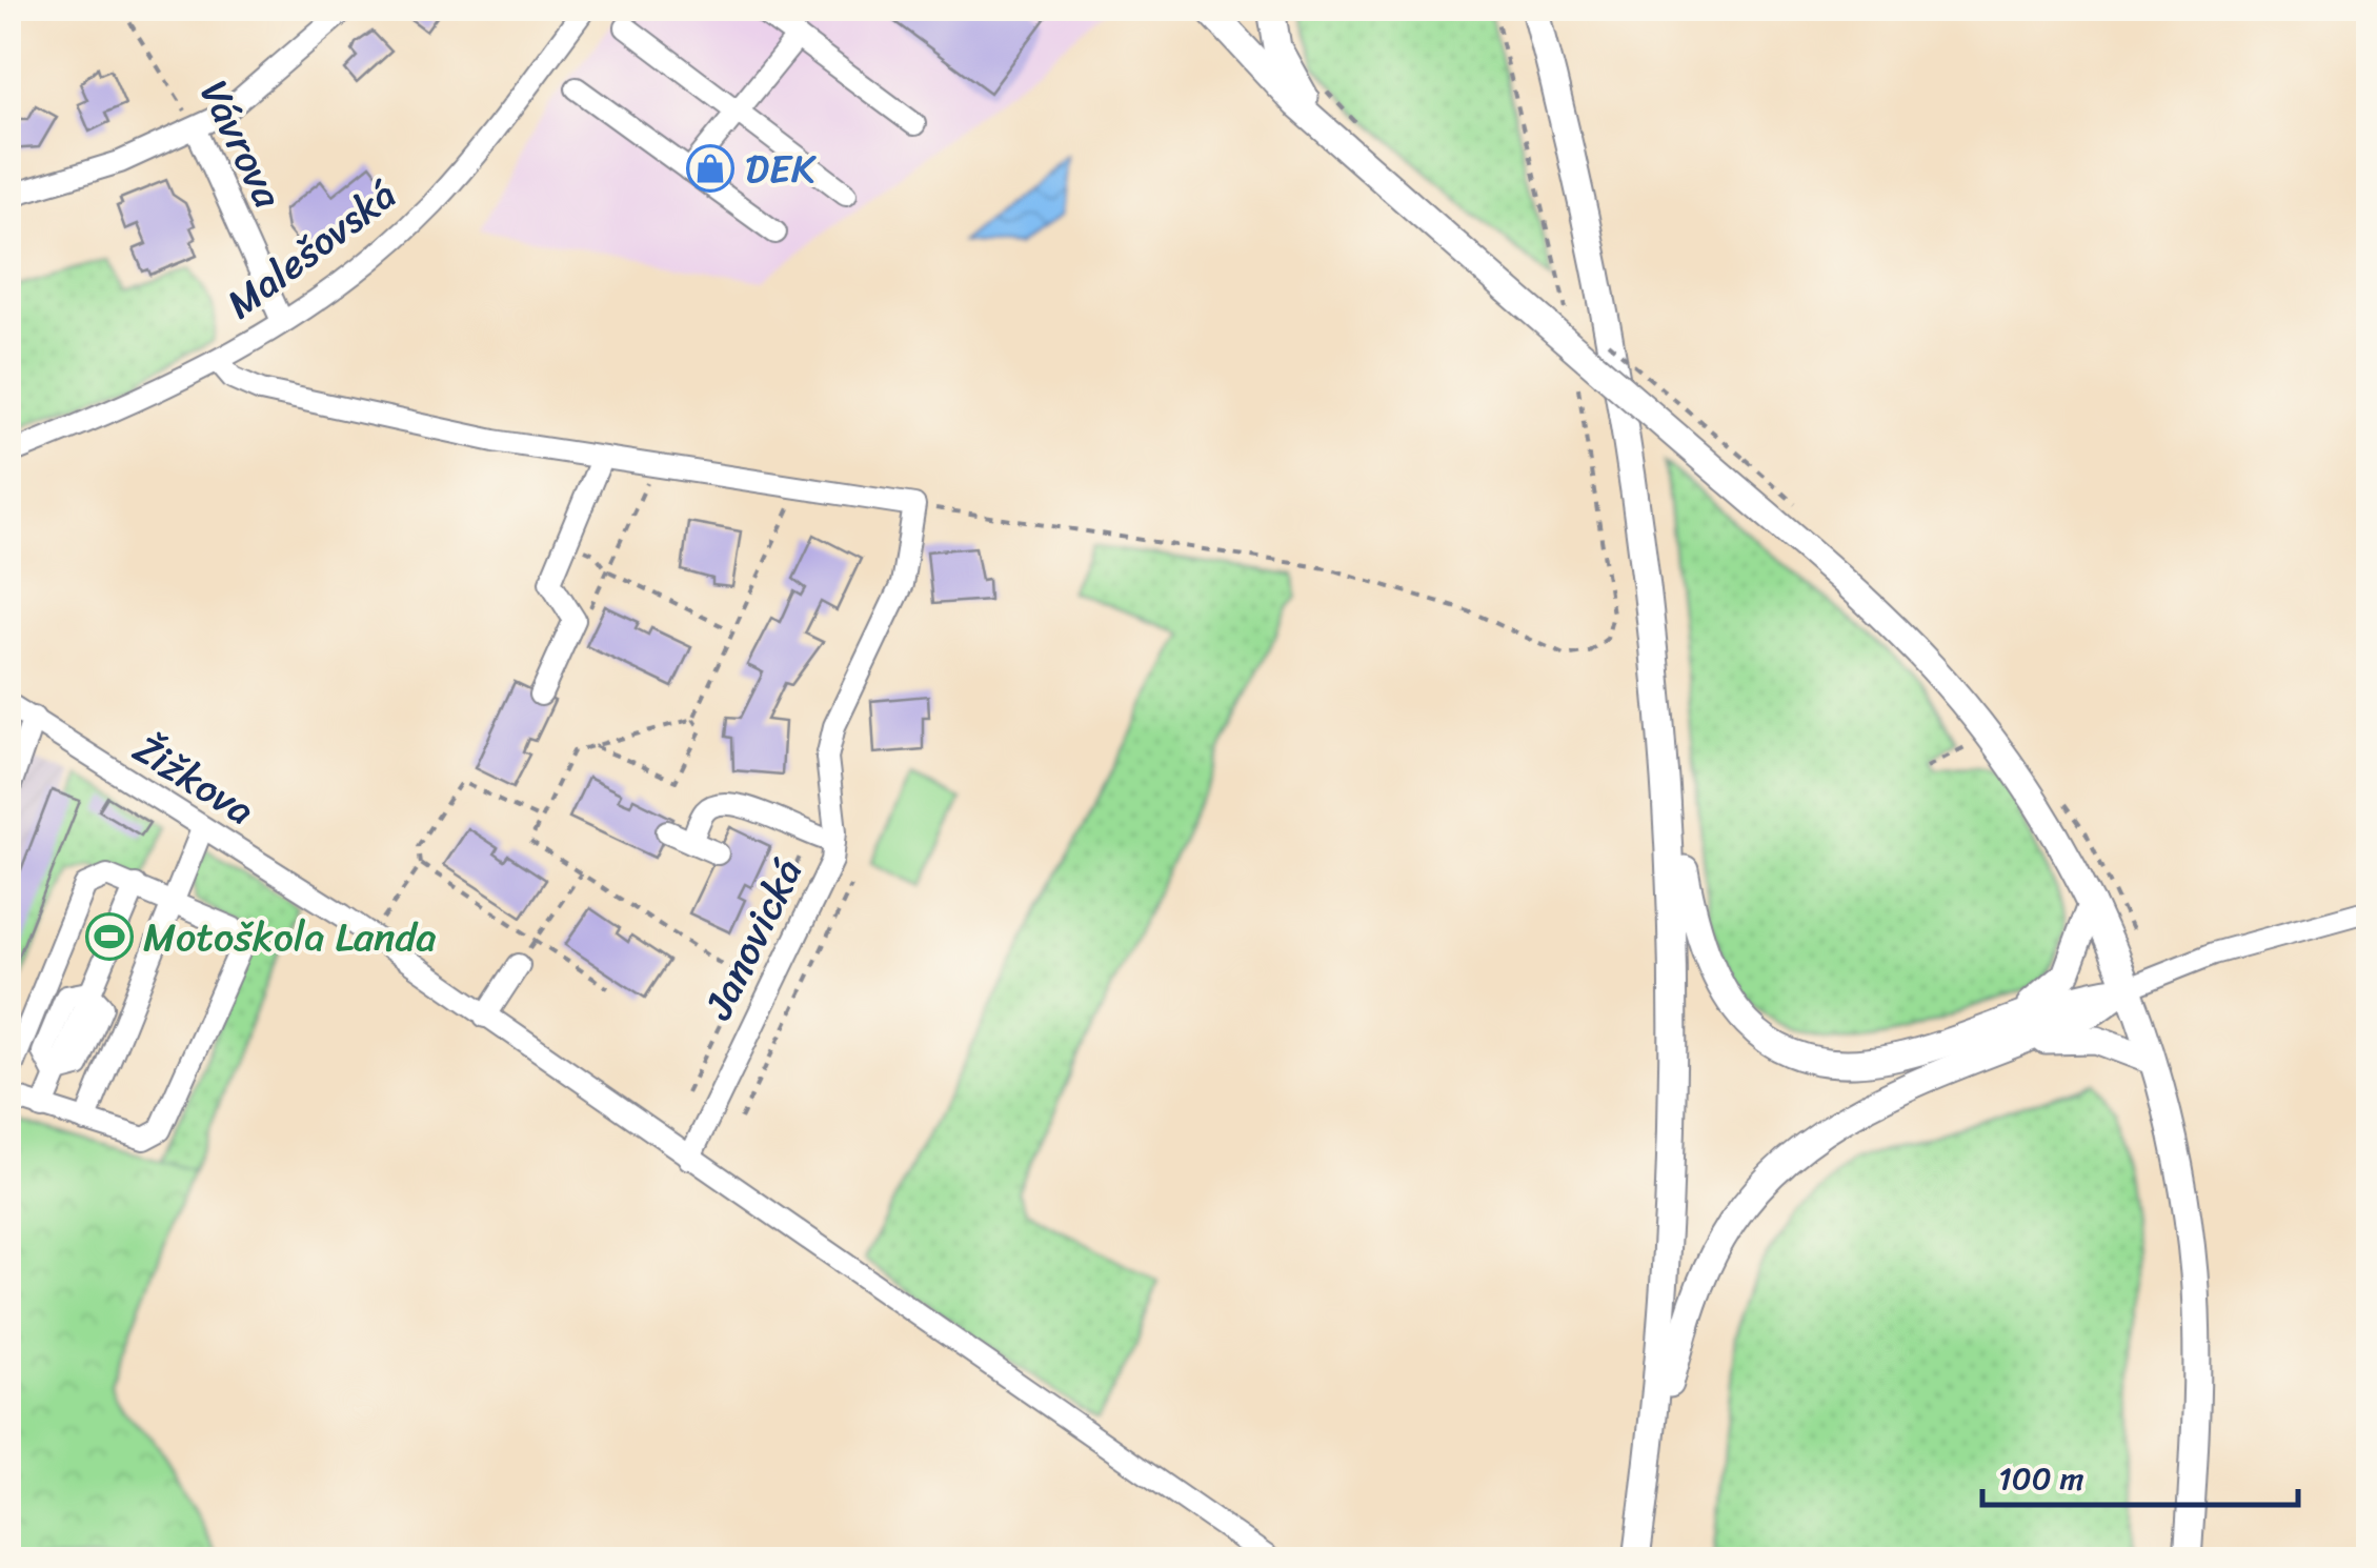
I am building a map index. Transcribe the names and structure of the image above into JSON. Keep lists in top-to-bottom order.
{
  "streets": {
    "street": [
      "Vávrova",
      "Malešovská",
      "Žižkova",
      "Janovická"
    ]
  },
  "crossings": [
    ["Vávrova", "Malešovská"],
    ["Žižkova", "Janovická"]
  ],
  "places": {
    "shop": ["DEK"],
    "sports": ["Motoškola Landa"]
  },
  "scale_bar": "100 m"
}
